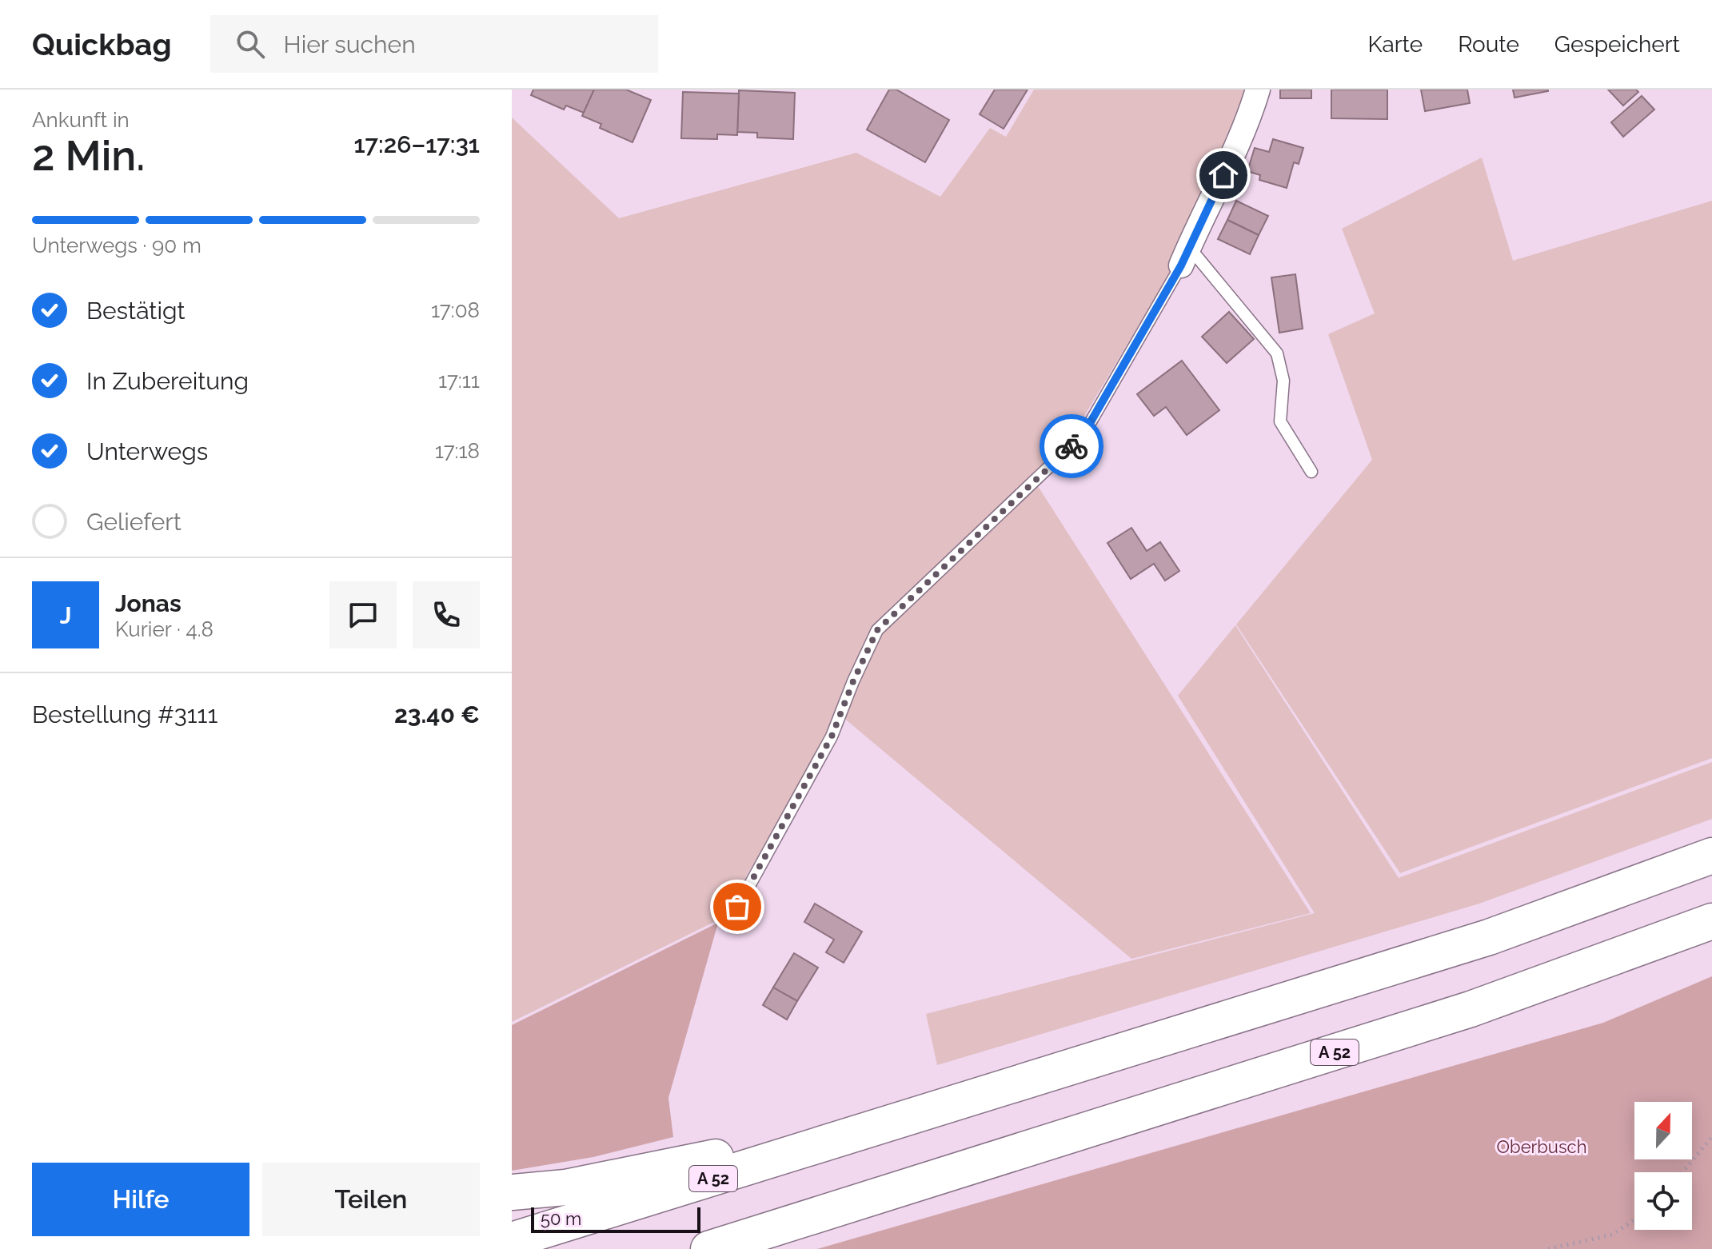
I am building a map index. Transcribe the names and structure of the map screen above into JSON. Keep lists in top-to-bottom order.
{
  "streets": {
    "highway": ["A 52"]
  },
  "parks": ["Oberbusch"],
  "scale_bar": "50 m",
  "north": "top",
  "page": {
    "header": "Quickbag",
    "search": "Hier suchen",
    "nav": ["Karte", "Route", "Gespeichert"],
    "heading": ["2 Min.", "Ankunft in", "17:26–17:31"],
    "panel": [
      "Jonas",
      "Kurier · 4.8",
      "Bestellung #3111",
      "23.40 €"
    ],
    "bar": "Unterwegs · 90 m",
    "list": [
      ["Bestätigt", "17:08"],
      ["In Zubereitung", "17:11"],
      ["Unterwegs", "17:18"],
      "Geliefert"
    ],
    "round": "J",
    "buttons": ["Hilfe", "Teilen"],
    "scale": "50 m"
  }
}
